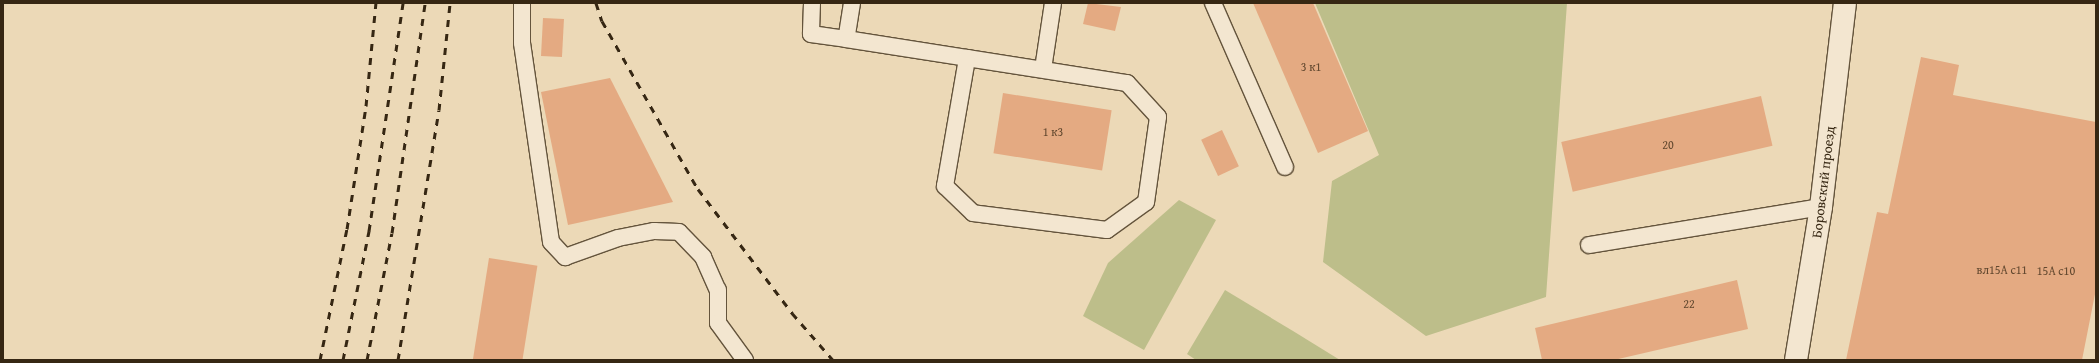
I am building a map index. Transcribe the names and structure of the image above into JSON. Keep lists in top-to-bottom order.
{
  "streets": {
    "street": ["Боровский проезд"]
  },
  "house_numbers": [
    "3 к1",
    "1 к3",
    "20",
    "вл15А с11",
    "15А с10",
    "22"
  ]
}
